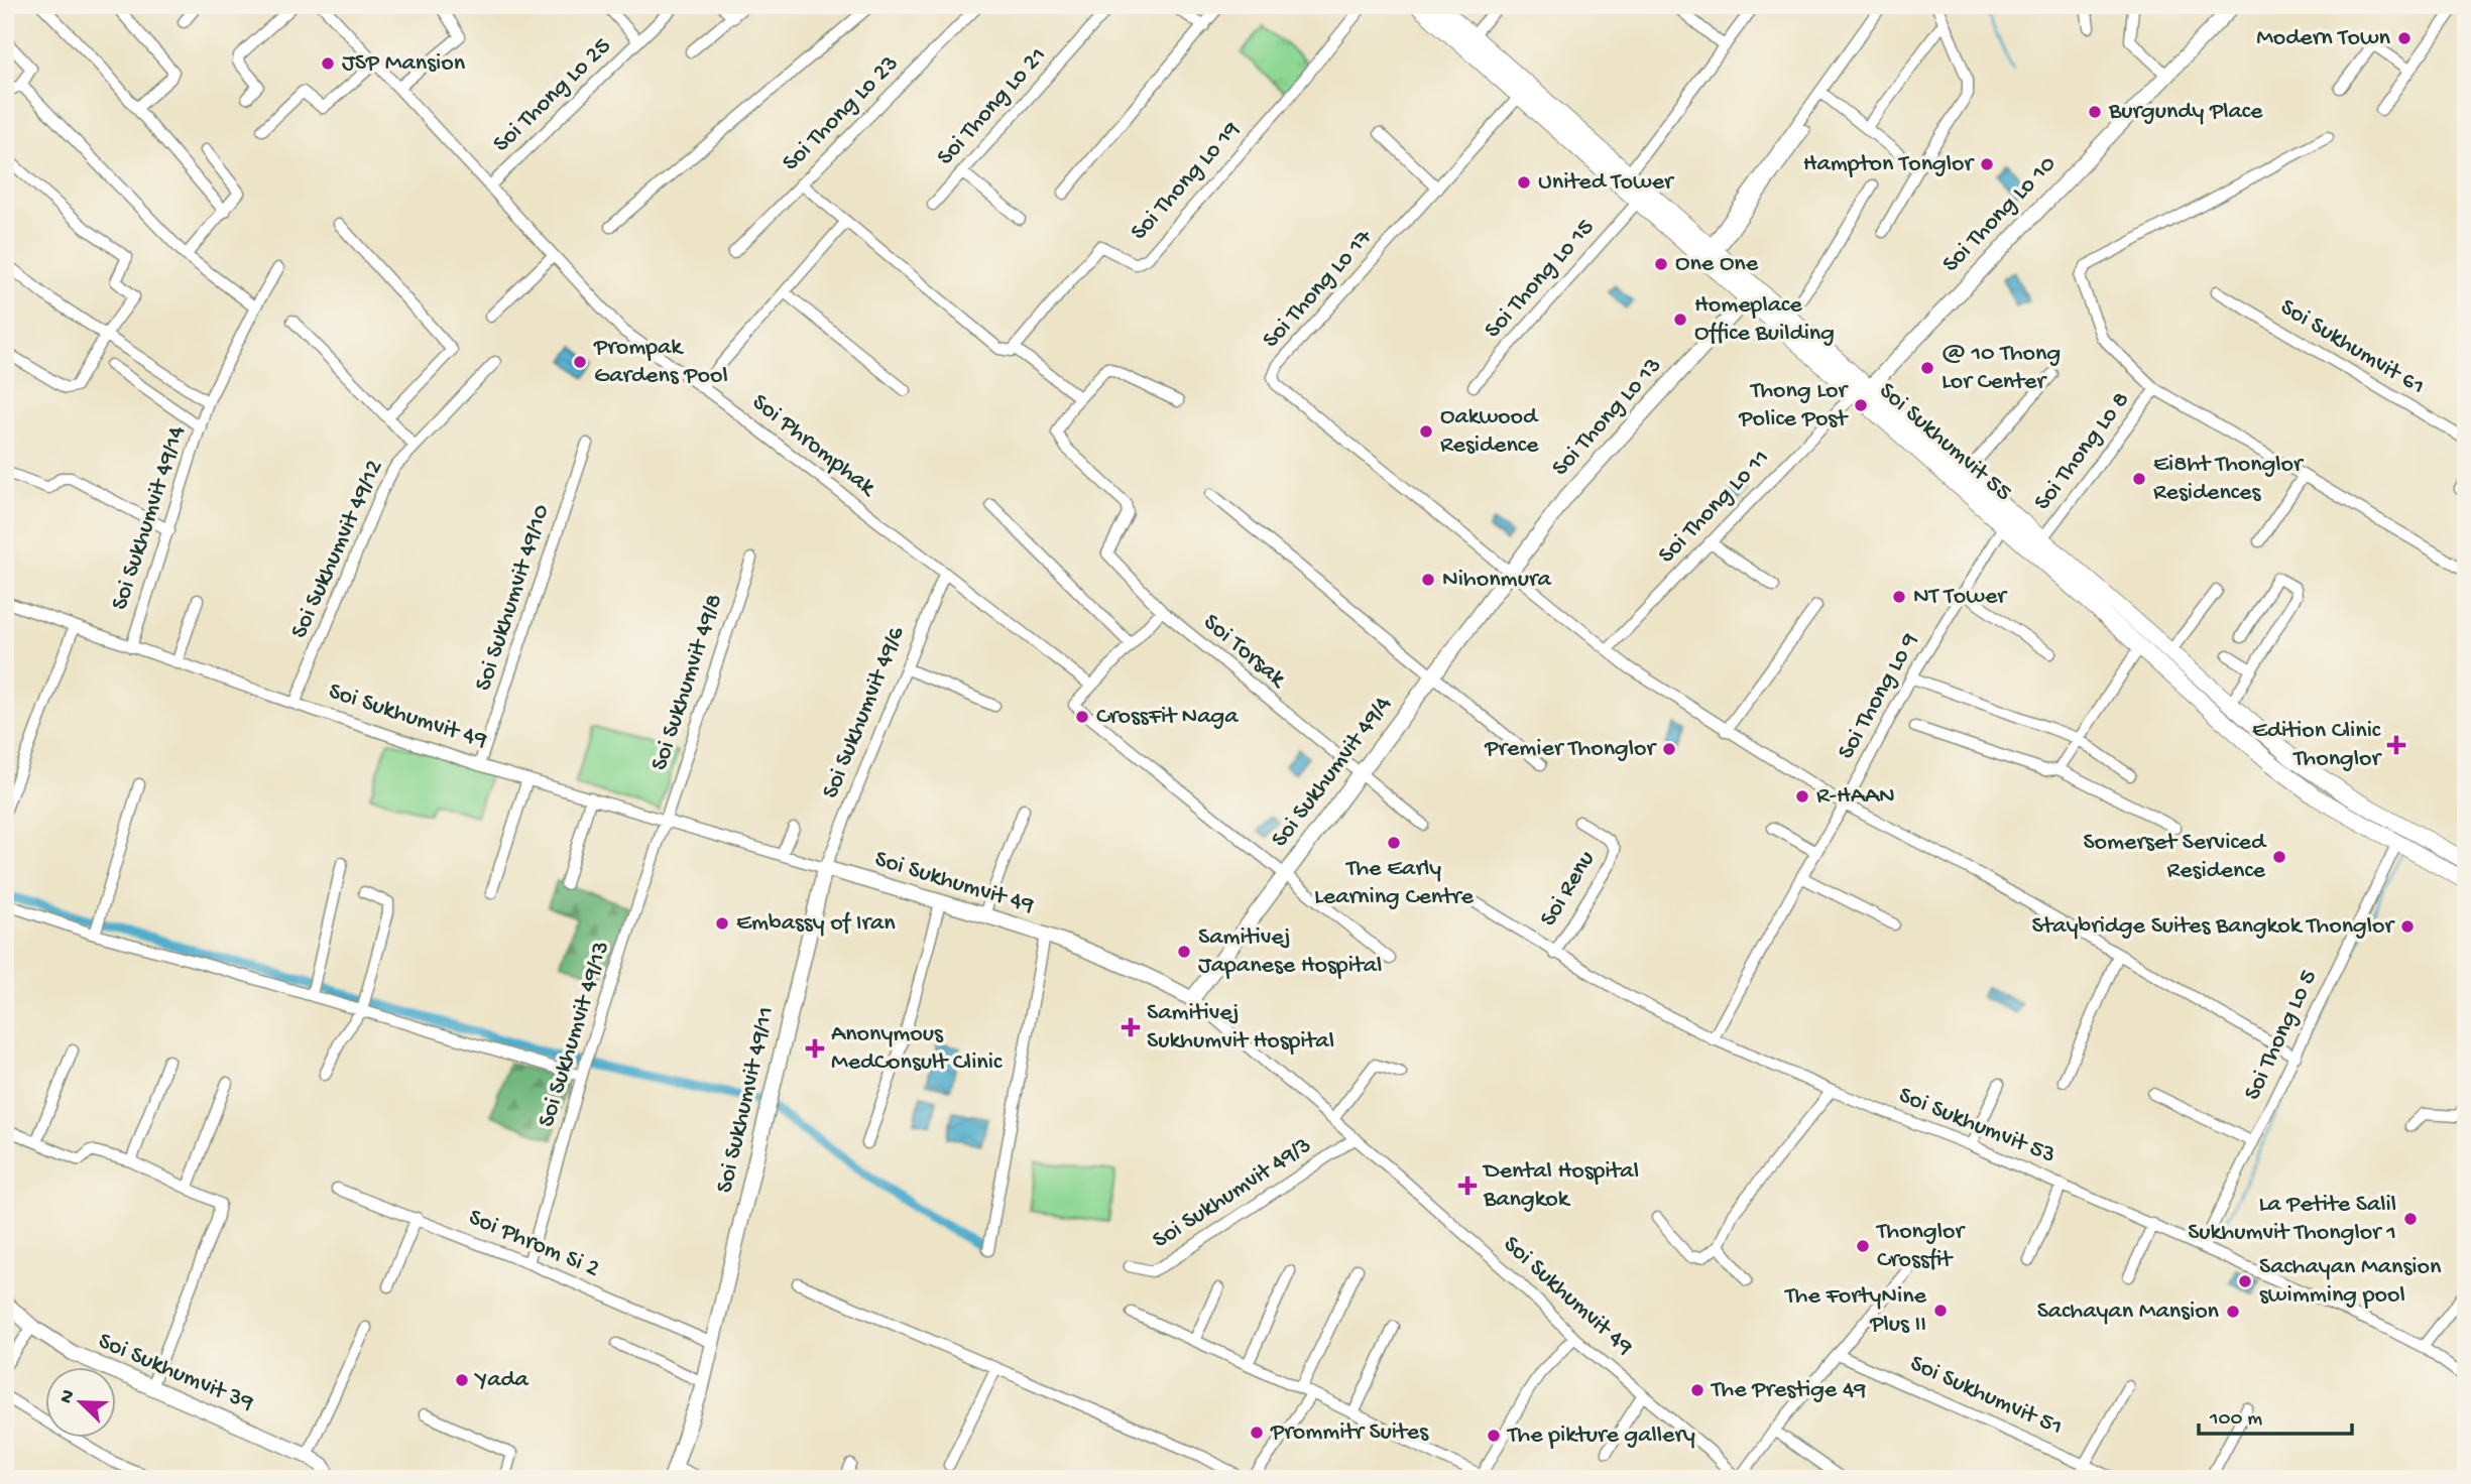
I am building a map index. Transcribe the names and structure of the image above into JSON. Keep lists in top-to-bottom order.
{
  "streets": {
    "main road": ["Soi Sukhumvit 55"],
    "street": [
      "Soi Thong Lo 25",
      "Soi Thong Lo 21",
      "Soi Thong Lo 23",
      "Soi Thong Lo 19",
      "Soi Thong Lo 10",
      "Soi Thong Lo 15",
      "Soi Thong Lo 17",
      "Soi Sukhumvit 61",
      "Soi Thong Lo 13",
      "Soi Phromphak",
      "Soi Thong Lo 8",
      "Soi Thong Lo 11",
      "Soi Sukhumvit 49/14",
      "Soi Sukhumvit 49/12",
      "Soi Sukhumvit 49/10",
      "Soi Torsak",
      "Soi Sukhumvit 49/8",
      "Soi Thong Lo 9",
      "Soi Sukhumvit 49/6",
      "Soi Sukhumvit 49",
      "Soi Sukhumvit 49/4",
      "Soi Renu",
      "Soi Sukhumvit 49/13",
      "Soi Thong Lo 5",
      "Soi Sukhumvit 49/11",
      "Soi Sukhumvit 53",
      "Soi Sukhumvit 49/3",
      "Soi Phrom Si 2",
      "Soi Sukhumvit 39",
      "Soi Sukhumvit 51"
    ]
  },
  "crossings": [
    ["Soi Thong Lo 25", "Soi Phromphak"],
    ["Soi Thong Lo 10", "Soi Sukhumvit 55"],
    ["Soi Thong Lo 10", "Soi Thong Lo 11"],
    ["Soi Thong Lo 15", "Soi Sukhumvit 55"],
    ["Soi Thong Lo 17", "Soi Thong Lo 13"],
    ["Soi Thong Lo 17", "Soi Sukhumvit 55"],
    ["Soi Thong Lo 17", "Soi Sukhumvit 49/4"],
    ["Soi Thong Lo 13", "Soi Sukhumvit 55"],
    ["Soi Thong Lo 13", "Soi Sukhumvit 49/4"],
    ["Soi Sukhumvit 55", "Soi Thong Lo 8"],
    ["Soi Sukhumvit 55", "Soi Thong Lo 11"],
    ["Soi Sukhumvit 55", "Soi Thong Lo 9"],
    ["Soi Sukhumvit 55", "Soi Thong Lo 5"],
    ["Soi Phromphak", "Soi Sukhumvit 49/6"],
    ["Soi Sukhumvit 49/14", "Soi Sukhumvit 49"],
    ["Soi Sukhumvit 49/12", "Soi Sukhumvit 49"],
    ["Soi Sukhumvit 49/10", "Soi Sukhumvit 49"],
    ["Soi Torsak", "Soi Sukhumvit 49/4"],
    ["Soi Sukhumvit 49/8", "Soi Sukhumvit 49"],
    ["Soi Sukhumvit 49/8", "Soi Sukhumvit 49/13"],
    ["Soi Thong Lo 9", "Soi Sukhumvit 53"],
    ["Soi Sukhumvit 49/6", "Soi Sukhumvit 49"],
    ["Soi Sukhumvit 49/6", "Soi Sukhumvit 49/11"],
    ["Soi Sukhumvit 49", "Soi Sukhumvit 49/4"],
    ["Soi Sukhumvit 49", "Soi Sukhumvit 49/13"],
    ["Soi Sukhumvit 49", "Soi Sukhumvit 49/11"],
    ["Soi Sukhumvit 49", "Soi Sukhumvit 49/3"],
    ["Soi Sukhumvit 49", "Soi Sukhumvit 51"],
    ["Soi Renu", "Soi Sukhumvit 53"],
    ["Soi Sukhumvit 49/13", "Soi Phrom Si 2"],
    ["Soi Thong Lo 5", "Soi Sukhumvit 53"],
    ["Soi Sukhumvit 49/11", "Soi Phrom Si 2"]
  ],
  "places": {
    "other": [
      "Modern Town",
      "JSP Mansion",
      "Burgundy Place",
      "Hampton Tonglor",
      "United Tower",
      "One One",
      "Homeplace Office Building",
      "Prompak Gardens Pool",
      "@ 10 Thong Lor Center",
      "Thong Lor Police Post",
      "Oakwood Residence",
      "Ei8ht Thonglor Residences",
      "Nihonmura",
      "NT Tower",
      "CrossFit Naga",
      "Premier Thonglor",
      "R-HAAN",
      "The Early Learning Centre",
      "Somerset Serviced Residence",
      "Embassy of Iran",
      "Staybridge Suites Bangkok Thonglor",
      "Samitivej Japanese Hospital",
      "La Petite Salil Sukhumvit Thonglor 1",
      "Thonglor Crossfit",
      "Sachayan Mansion swimming pool",
      "The FortyNine Plus II",
      "Sachayan Mansion",
      "Yada",
      "The Prestige 49",
      "Prommitr Suites",
      "The pikture gallery"
    ],
    "health": [
      "Edition Clinic Thonglor",
      "Samitivej Sukhumvit Hospital",
      "Anonymous MedConsult Clinic",
      "Dental Hospital Bangkok"
    ]
  },
  "scale_bar": "100 m",
  "north": "top left"
}
